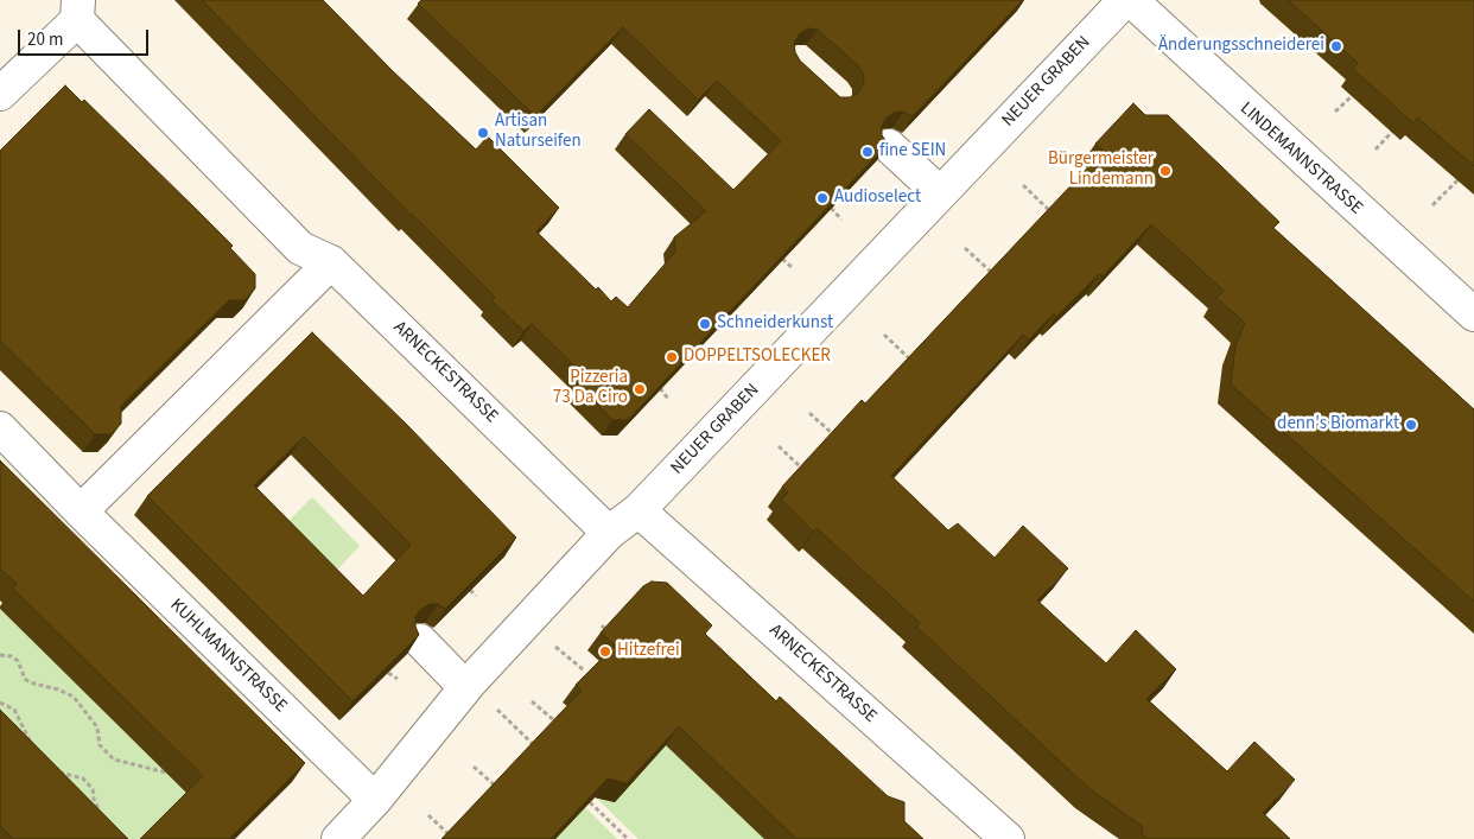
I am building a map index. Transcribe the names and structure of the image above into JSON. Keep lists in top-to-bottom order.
{
  "streets": {
    "street": [
      "NEUER GRABEN",
      "LINDEMANNSTRASSE",
      "ARNECKESTRASSE",
      "KUHLMANNSTRASSE"
    ]
  },
  "crossings": [
    ["NEUER GRABEN", "ARNECKESTRASSE"],
    ["NEUER GRABEN", "KUHLMANNSTRASSE"]
  ],
  "places": [
    "Änderungsschneiderei",
    "Artisan Naturseifen",
    "fine SEIN",
    "Bürgermeister Lindemann",
    "Audioselect",
    "Schneiderkunst",
    "DOPPELTSOLECKER",
    "Pizzeria 73 Da Ciro",
    "denn's Biomarkt",
    "Hitzefrei"
  ],
  "scale_bar": "20 m"
}
